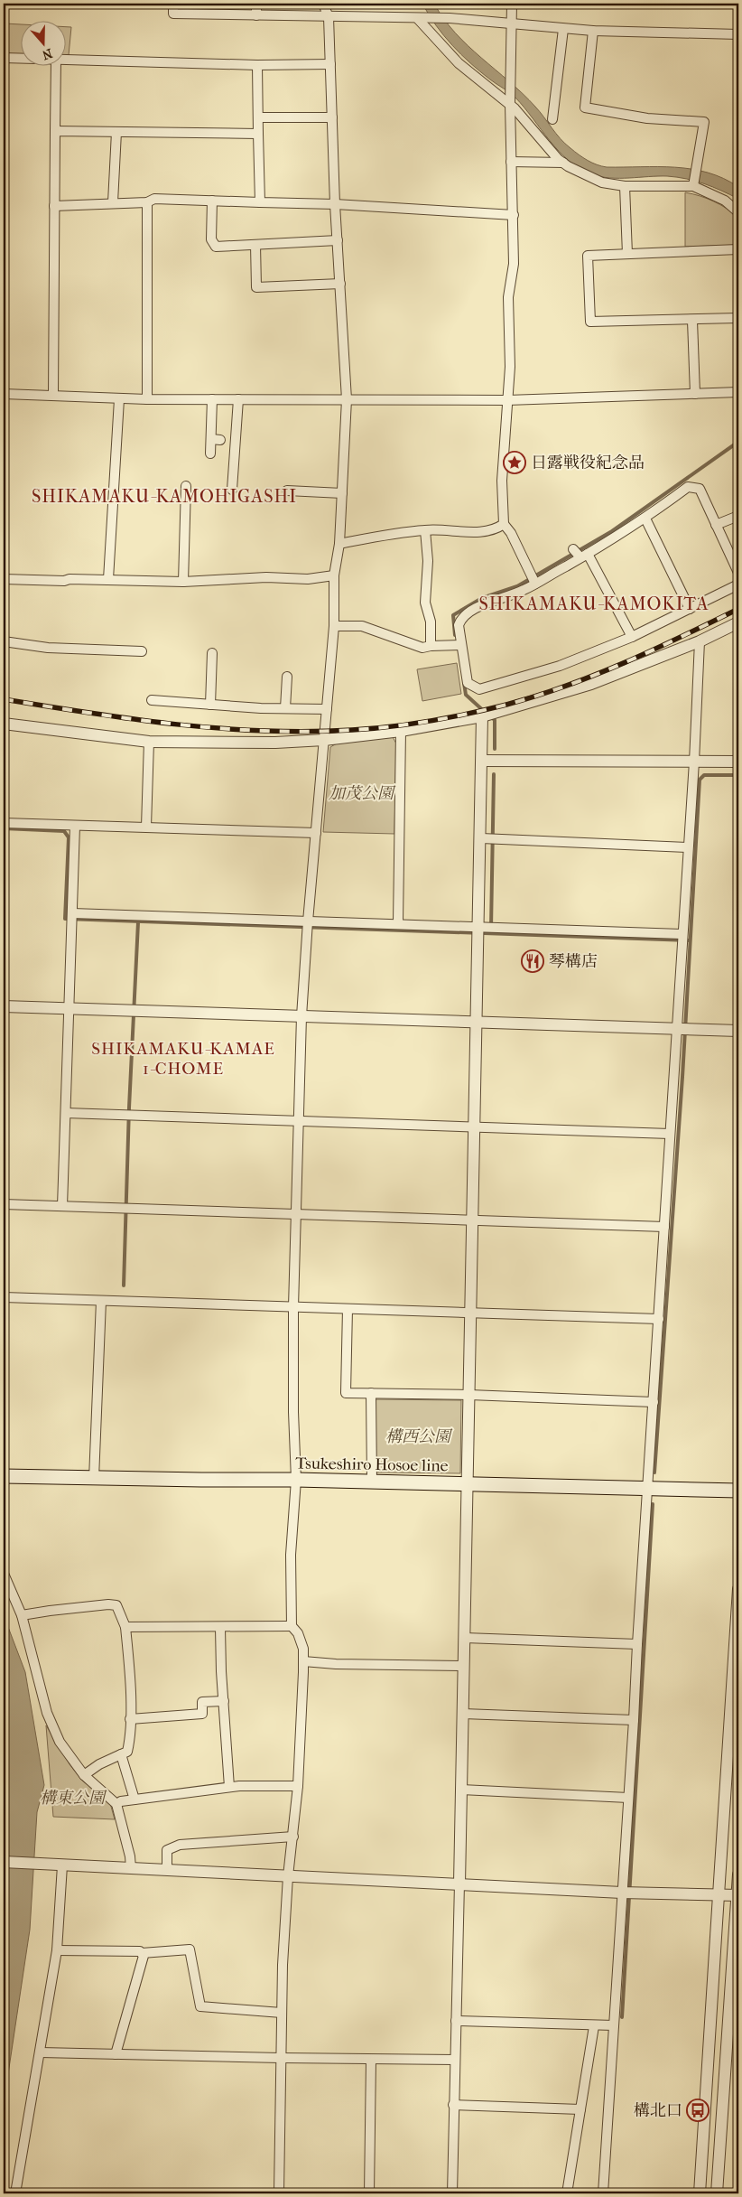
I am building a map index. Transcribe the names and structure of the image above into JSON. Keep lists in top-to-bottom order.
{
  "streets": {
    "main road": ["Tsukeshiro Hosoe line"]
  },
  "districts": ["SHIKAMAKU-KAMOHIGASHI", "SHIKAMAKU-KAMOKITA", "SHIKAMAKU-KAMAE 1-CHOME"],
  "parks": ["加茂公園", "構西公園", "構東公園"],
  "places": {
    "place": ["日露戦役紀念品"],
    "restaurant": ["琴構店"],
    "bus stop": ["構北口"]
  },
  "north": "bottom"
}
